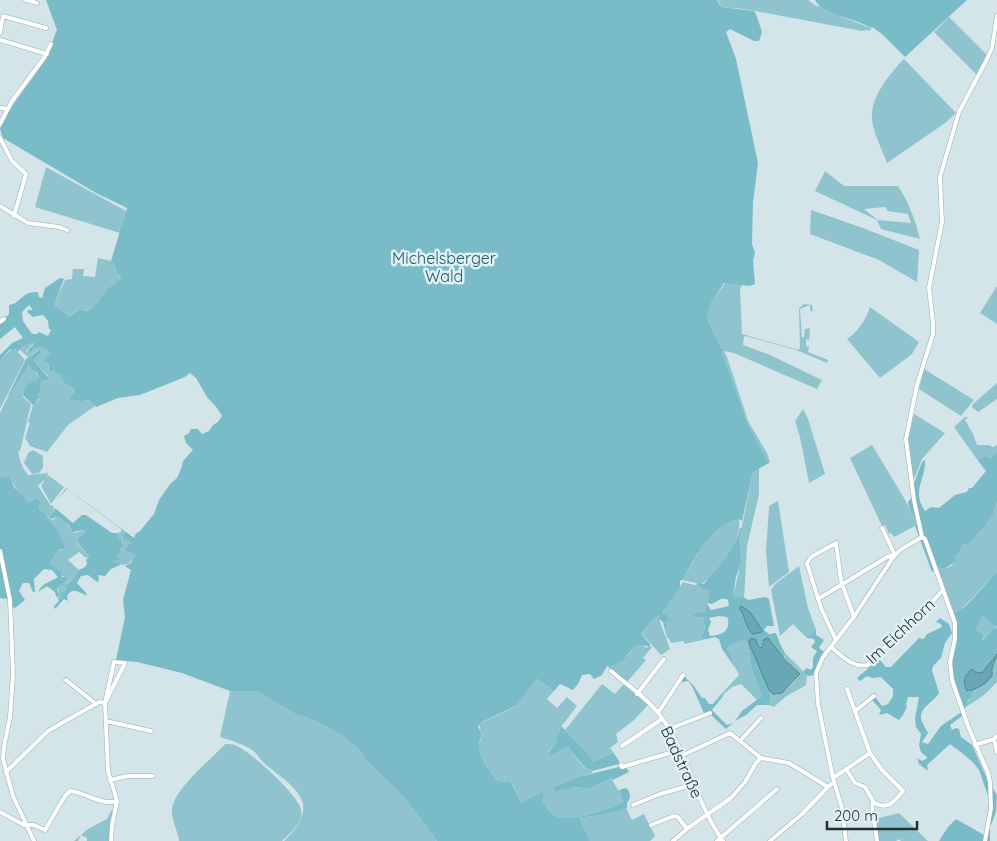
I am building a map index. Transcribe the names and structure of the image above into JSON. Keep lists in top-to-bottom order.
{
  "streets": {
    "street": ["Im Eichhorn", "Badstraße"]
  },
  "parks": ["Michelsberger Wald"],
  "scale_bar": "200 m"
}
